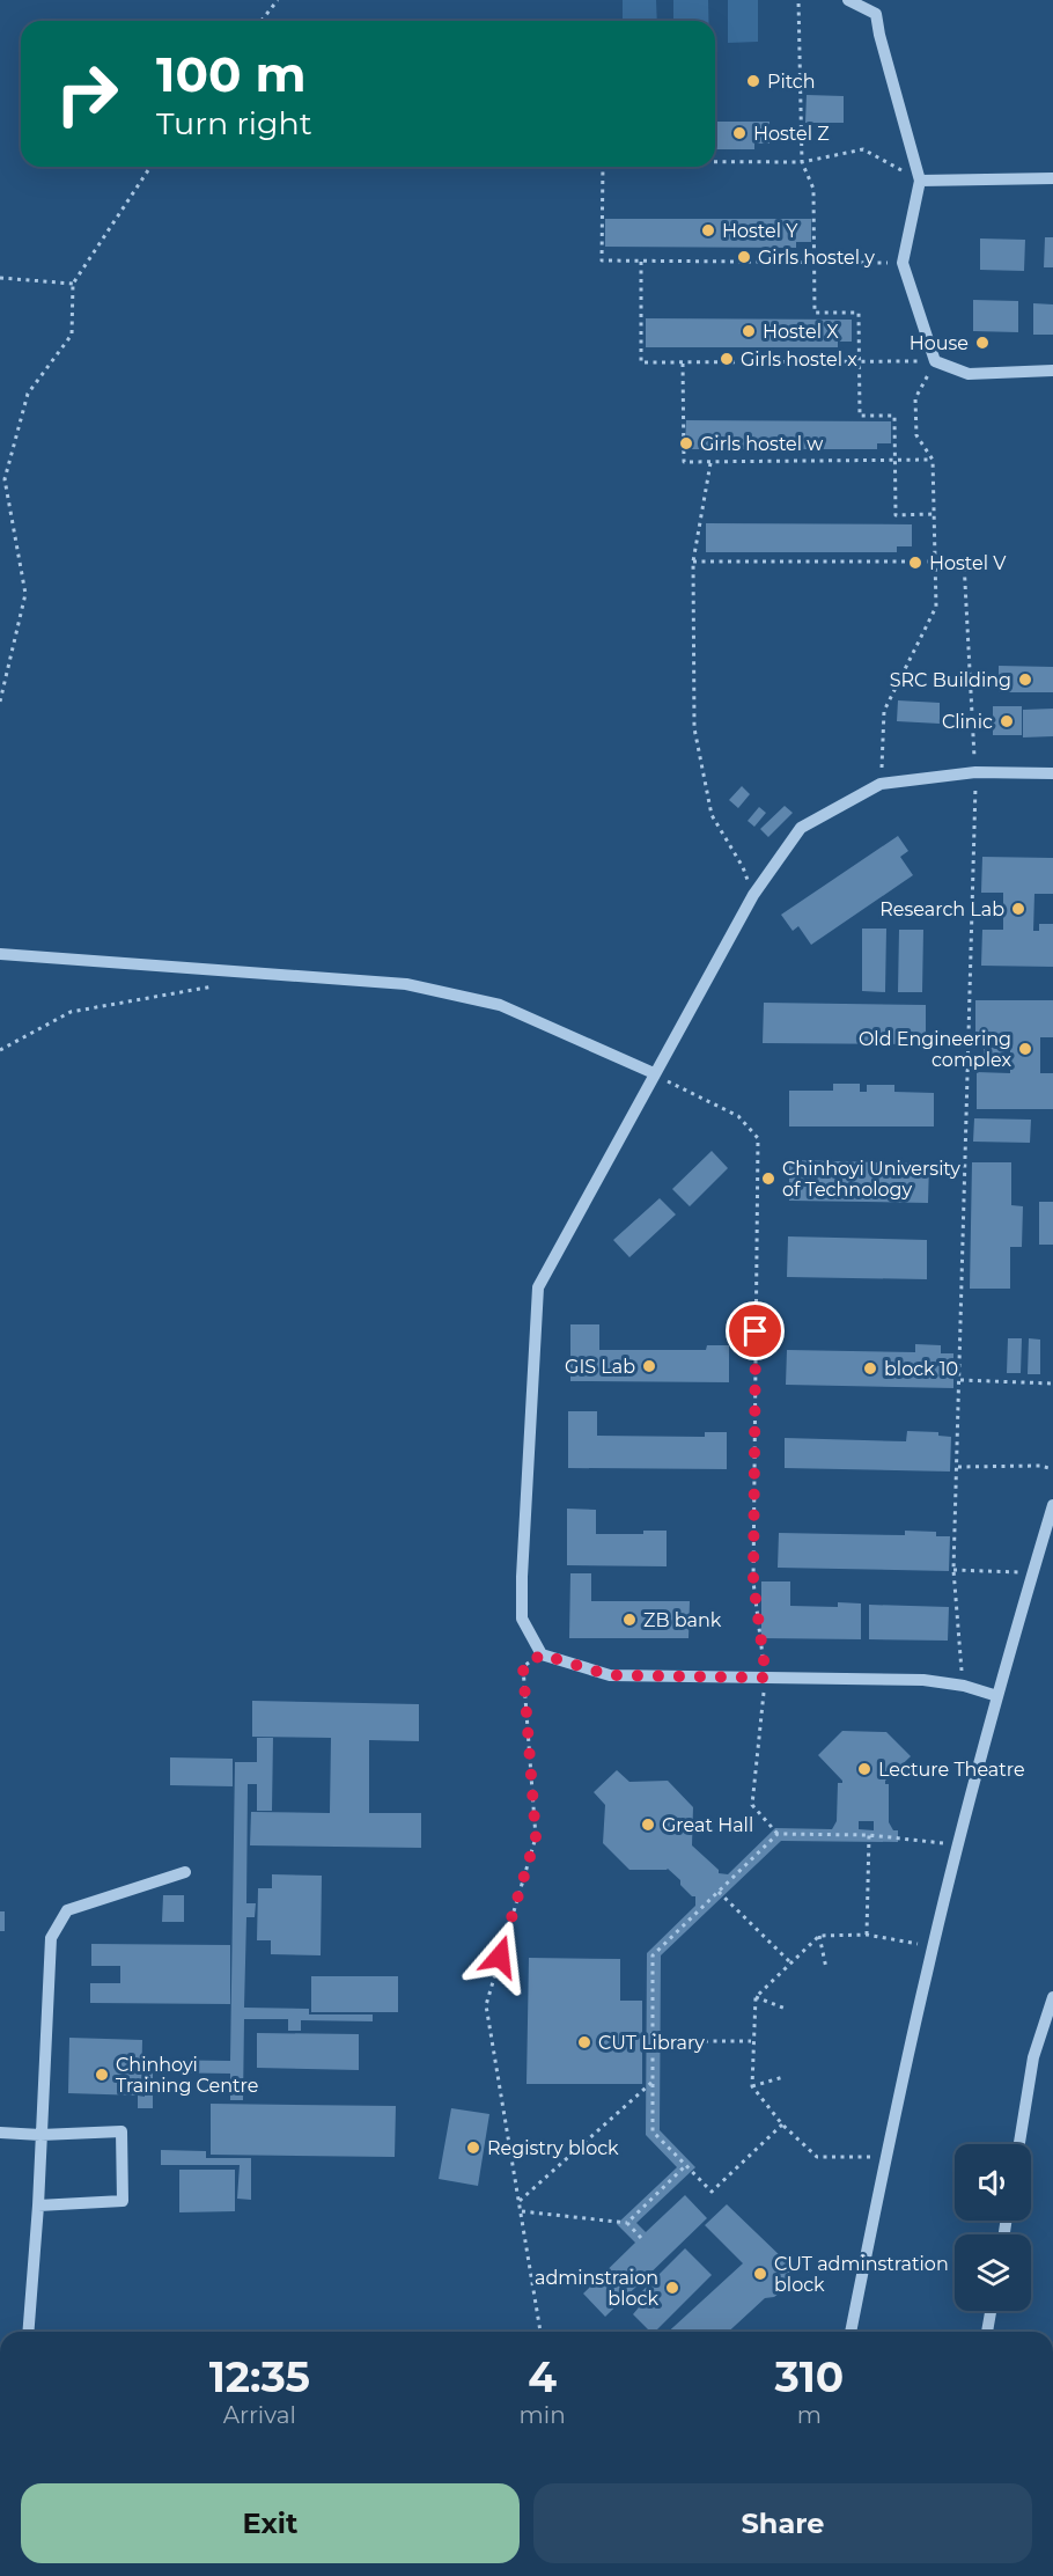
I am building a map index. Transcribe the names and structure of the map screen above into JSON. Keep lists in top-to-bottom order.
{
  "places": [
    "Pitch",
    "Hostel Z",
    "Hostel Y",
    "Girls hostel y",
    "Hostel X",
    "House",
    "Girls hostel x",
    "Girls hostel w",
    "Hostel V",
    "SRC Building",
    "Clinic",
    "Research Lab",
    "Old Engineering complex",
    "Chinhoyi University of Technology",
    "GIS Lab",
    "block 10",
    "ZB bank",
    "Lecture Theatre",
    "Great Hall",
    "CUT Library",
    "Chinhoyi Training Centre",
    "Registry block",
    "CUT adminstration block",
    "adminstraion block"
  ],
  "page": {
    "turn": ["100 m", "Turn right"],
    "eta": [
      "12:35",
      "Arrival",
      "4",
      "min",
      "310",
      "m"
    ],
    "buttons": ["Exit", "Share"]
  }
}
